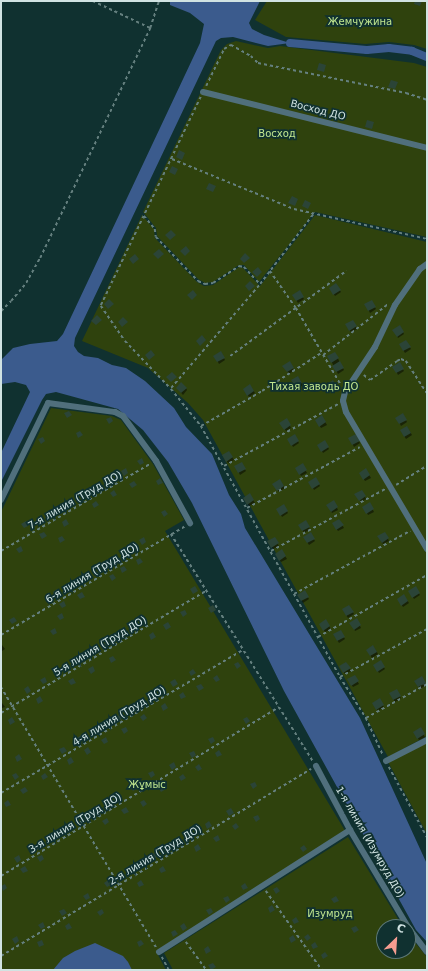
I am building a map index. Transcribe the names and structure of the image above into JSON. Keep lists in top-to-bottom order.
{
  "streets": {
    "street": ["Восход ДО", "1-я линия (Изумруд ДО)"],
    "path": [
      "7-я линия (Труд ДО)",
      "6-я линия (Труд ДО)",
      "5-я линия (Труд ДО)",
      "4-я линия (Труд ДО)",
      "3-я линия (Труд ДО)",
      "2-я линия (Труд ДО)"
    ]
  },
  "crossings": [
    ["1-я линия (Изумруд ДО)", "2-я линия (Труд ДО)"]
  ],
  "parks": [
    "Жемчужина",
    "Восход",
    "Тихая заводь ДО",
    "Жұмыс",
    "Изумруд"
  ],
  "north": "top right"
}
